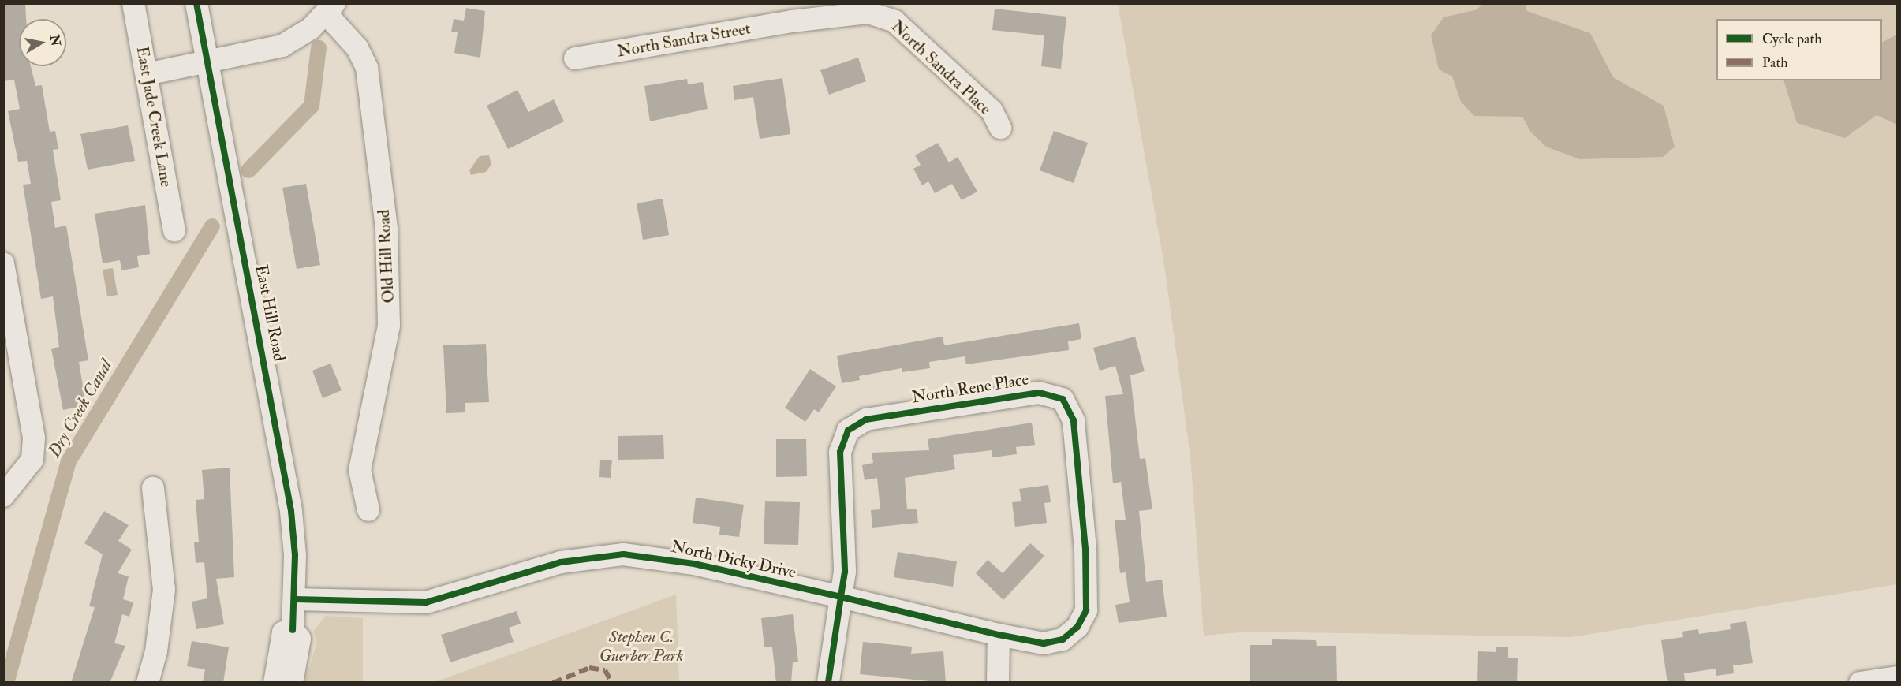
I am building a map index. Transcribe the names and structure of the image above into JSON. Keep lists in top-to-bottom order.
{
  "streets": {
    "street": [
      "North Sandra Street",
      "North Sandra Place",
      "East Jade Creek Lane",
      "Old Hill Road",
      "East Hill Road",
      "North Rene Place",
      "North Dicky Drive"
    ]
  },
  "crossings": [
    ["North Sandra Street", "North Sandra Place"],
    ["East Hill Road", "North Dicky Drive"],
    ["North Rene Place", "North Dicky Drive"]
  ],
  "water": ["Dry Creek Canal"],
  "parks": ["Stephen C. Guerber Park"],
  "legend": ["Cycle path", "Path"],
  "north": "right"
}
